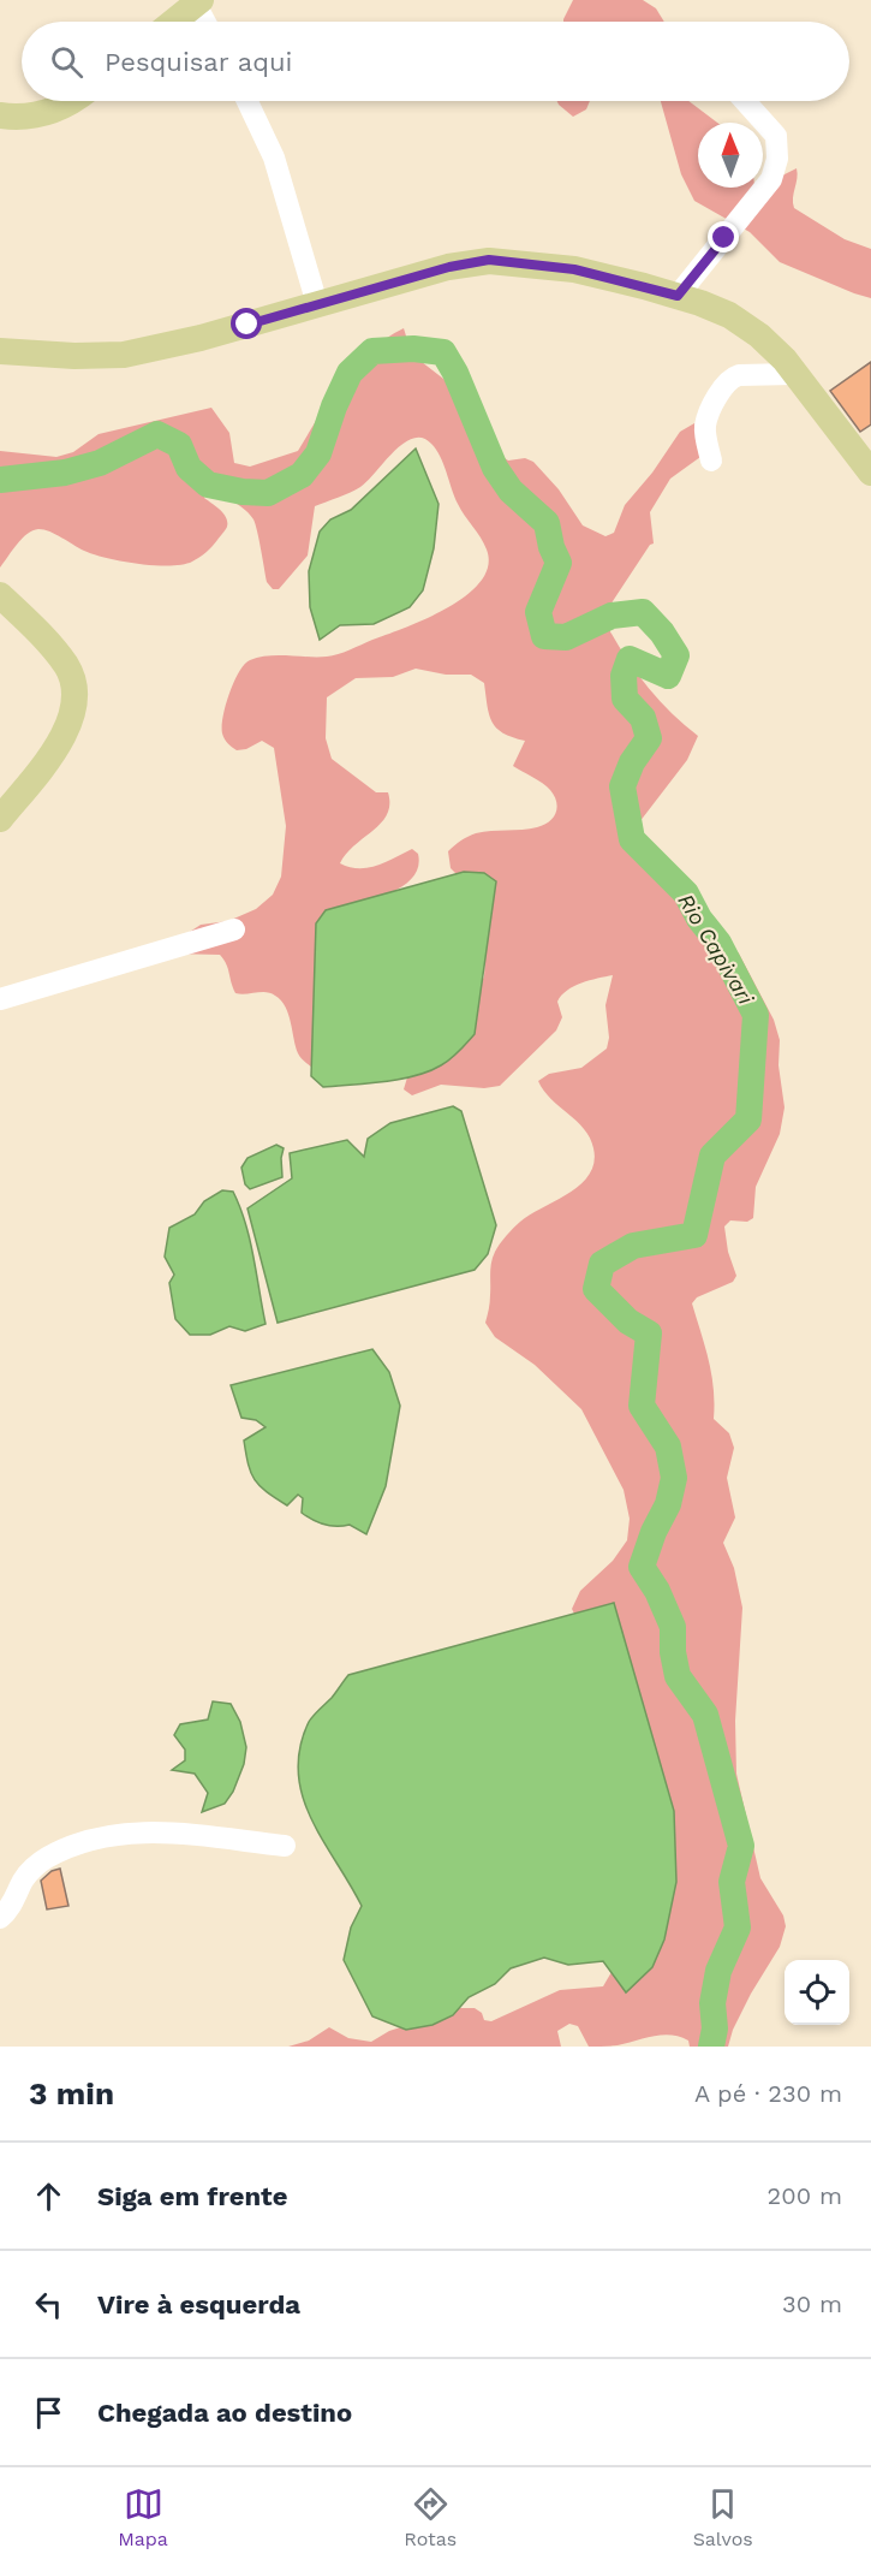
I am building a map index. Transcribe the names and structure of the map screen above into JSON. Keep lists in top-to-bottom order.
{
  "water": ["Rio Capivari"],
  "north": "top",
  "page": {
    "search": "Pesquisar aqui",
    "heading": ["3 min", "A pé · 230 m"],
    "list": [
      ["Siga em frente", "200 m"],
      ["Vire à esquerda", "30 m"],
      "Chegada ao destino"
    ],
    "nav": ["Mapa", "Rotas", "Salvos"]
  }
}
